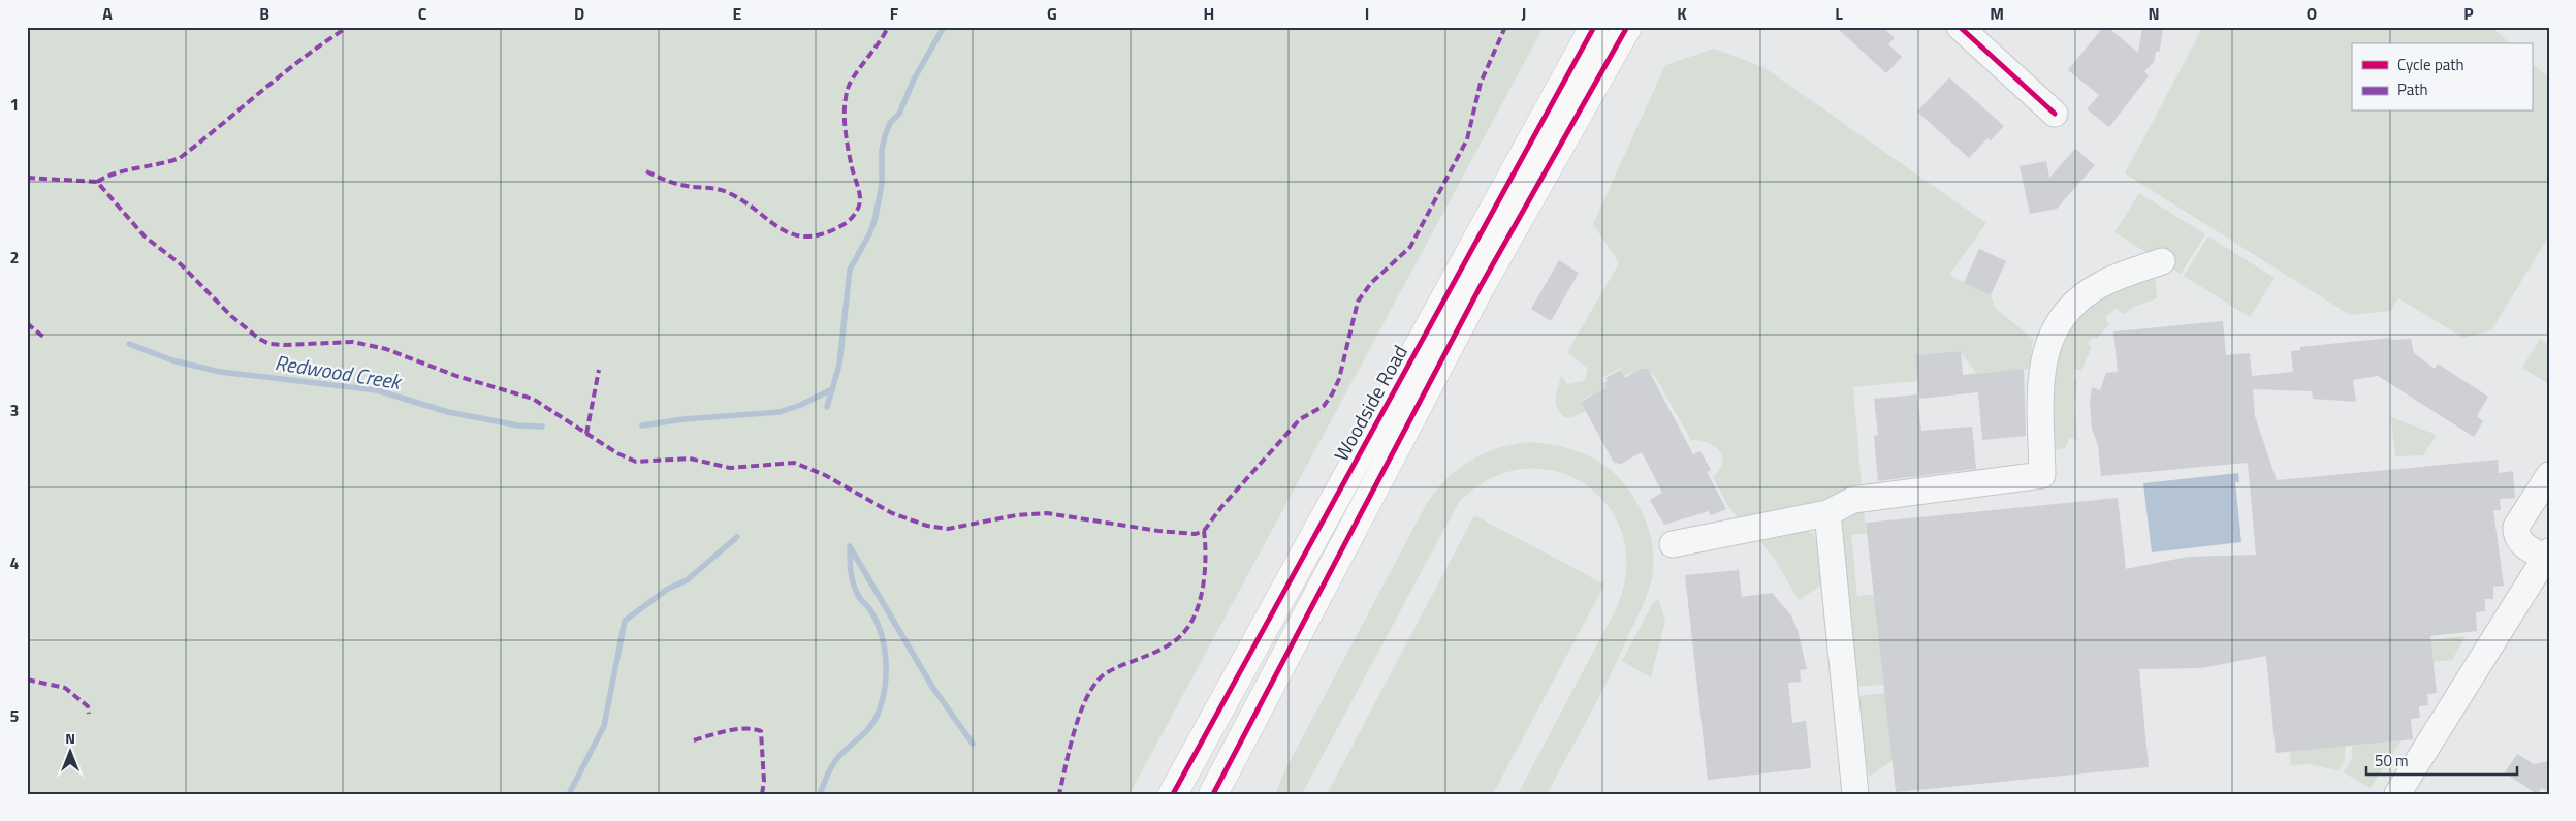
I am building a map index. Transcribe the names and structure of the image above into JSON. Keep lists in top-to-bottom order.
{
  "streets": {
    "main road": ["Woodside Road"]
  },
  "water": ["Redwood Creek"],
  "legend": ["Cycle path", "Path"],
  "scale_bar": "50 m",
  "north": "top",
  "grid": {
    "columns": [
      "A",
      "B",
      "C",
      "D",
      "E",
      "F",
      "G",
      "H",
      "I",
      "J",
      "K",
      "L",
      "M",
      "N",
      "O",
      "P"
    ],
    "rows": [
      "1",
      "2",
      "3",
      "4",
      "5"
    ]
  }
}
